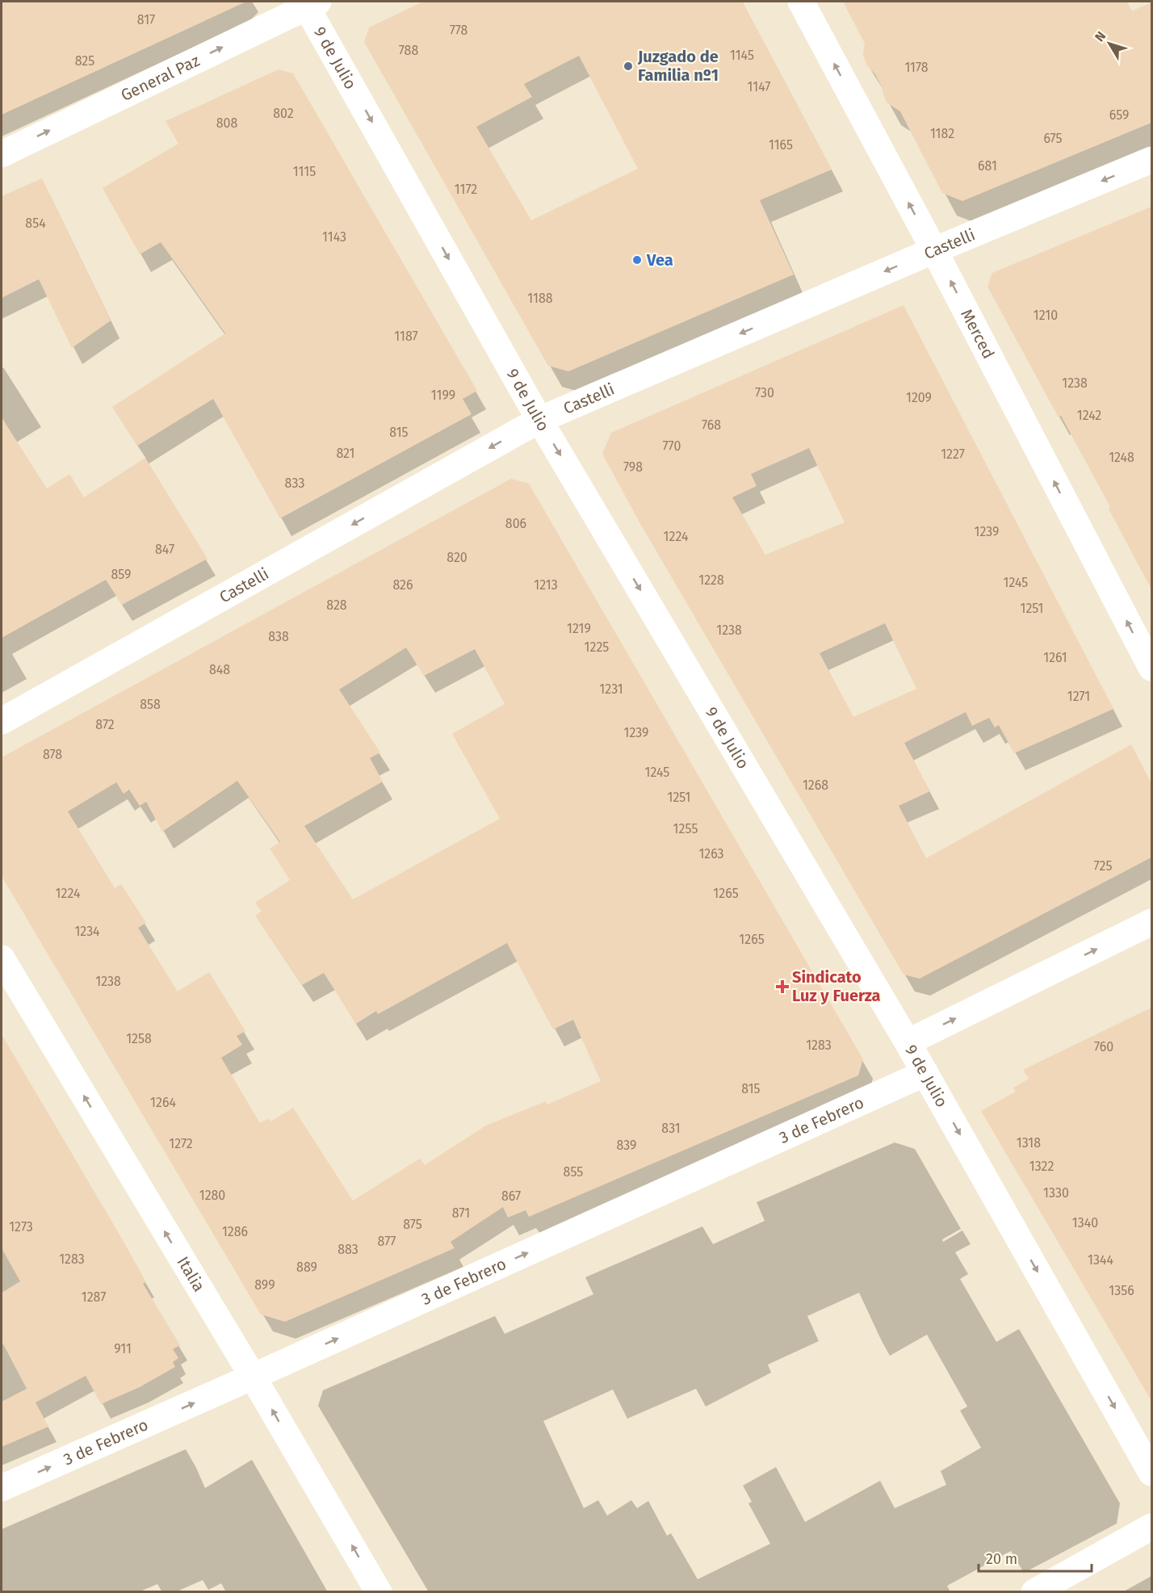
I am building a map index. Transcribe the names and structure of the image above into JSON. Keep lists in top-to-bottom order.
{
  "streets": {
    "street": [
      "9 de Julio",
      "General Paz",
      "Castelli",
      "Merced",
      "3 de Febrero",
      "Italia"
    ]
  },
  "crossings": [
    ["9 de Julio", "General Paz"],
    ["9 de Julio", "Castelli"],
    ["9 de Julio", "3 de Febrero"],
    ["Castelli", "Merced"],
    ["3 de Febrero", "Italia"]
  ],
  "one_way": [
    "9 de Julio",
    "General Paz",
    "Castelli",
    "Merced",
    "3 de Febrero",
    "Italia"
  ],
  "places": {
    "other": ["Juzgado de Familia nº1", "Vea"],
    "health": ["Sindicato Luz y Fuerza"]
  },
  "house_numbers": [
    "817",
    "778",
    "788",
    "1145",
    "825",
    "1178",
    "1147",
    "802",
    "659",
    "808",
    "1182",
    "675",
    "1165",
    "681",
    "1115",
    "1172",
    "854",
    "1143",
    "1188",
    "1210",
    "1187",
    "1238",
    "730",
    "1199",
    "1209",
    "1242",
    "768",
    "815",
    "770",
    "821",
    "1227",
    "1248",
    "798",
    "833",
    "806",
    "1239",
    "1224",
    "847",
    "820",
    "859",
    "1228",
    "1245",
    "826",
    "1213",
    "828",
    "1251",
    "1219",
    "1238",
    "838",
    "1225",
    "1261",
    "848",
    "1231",
    "1271",
    "858",
    "872",
    "1239",
    "878",
    "1245",
    "1268",
    "1251",
    "1255",
    "1263",
    "725",
    "1224",
    "1265",
    "1234",
    "1265",
    "1238",
    "1258",
    "1283",
    "760",
    "815",
    "1264",
    "831",
    "1318",
    "1272",
    "839",
    "1322",
    "855",
    "1330",
    "1280",
    "867",
    "871",
    "1340",
    "875",
    "1273",
    "1286",
    "877",
    "883",
    "1283",
    "1344",
    "889",
    "899",
    "1356",
    "1287",
    "911"
  ],
  "scale_bar": "20 m",
  "north": "top left"
}
